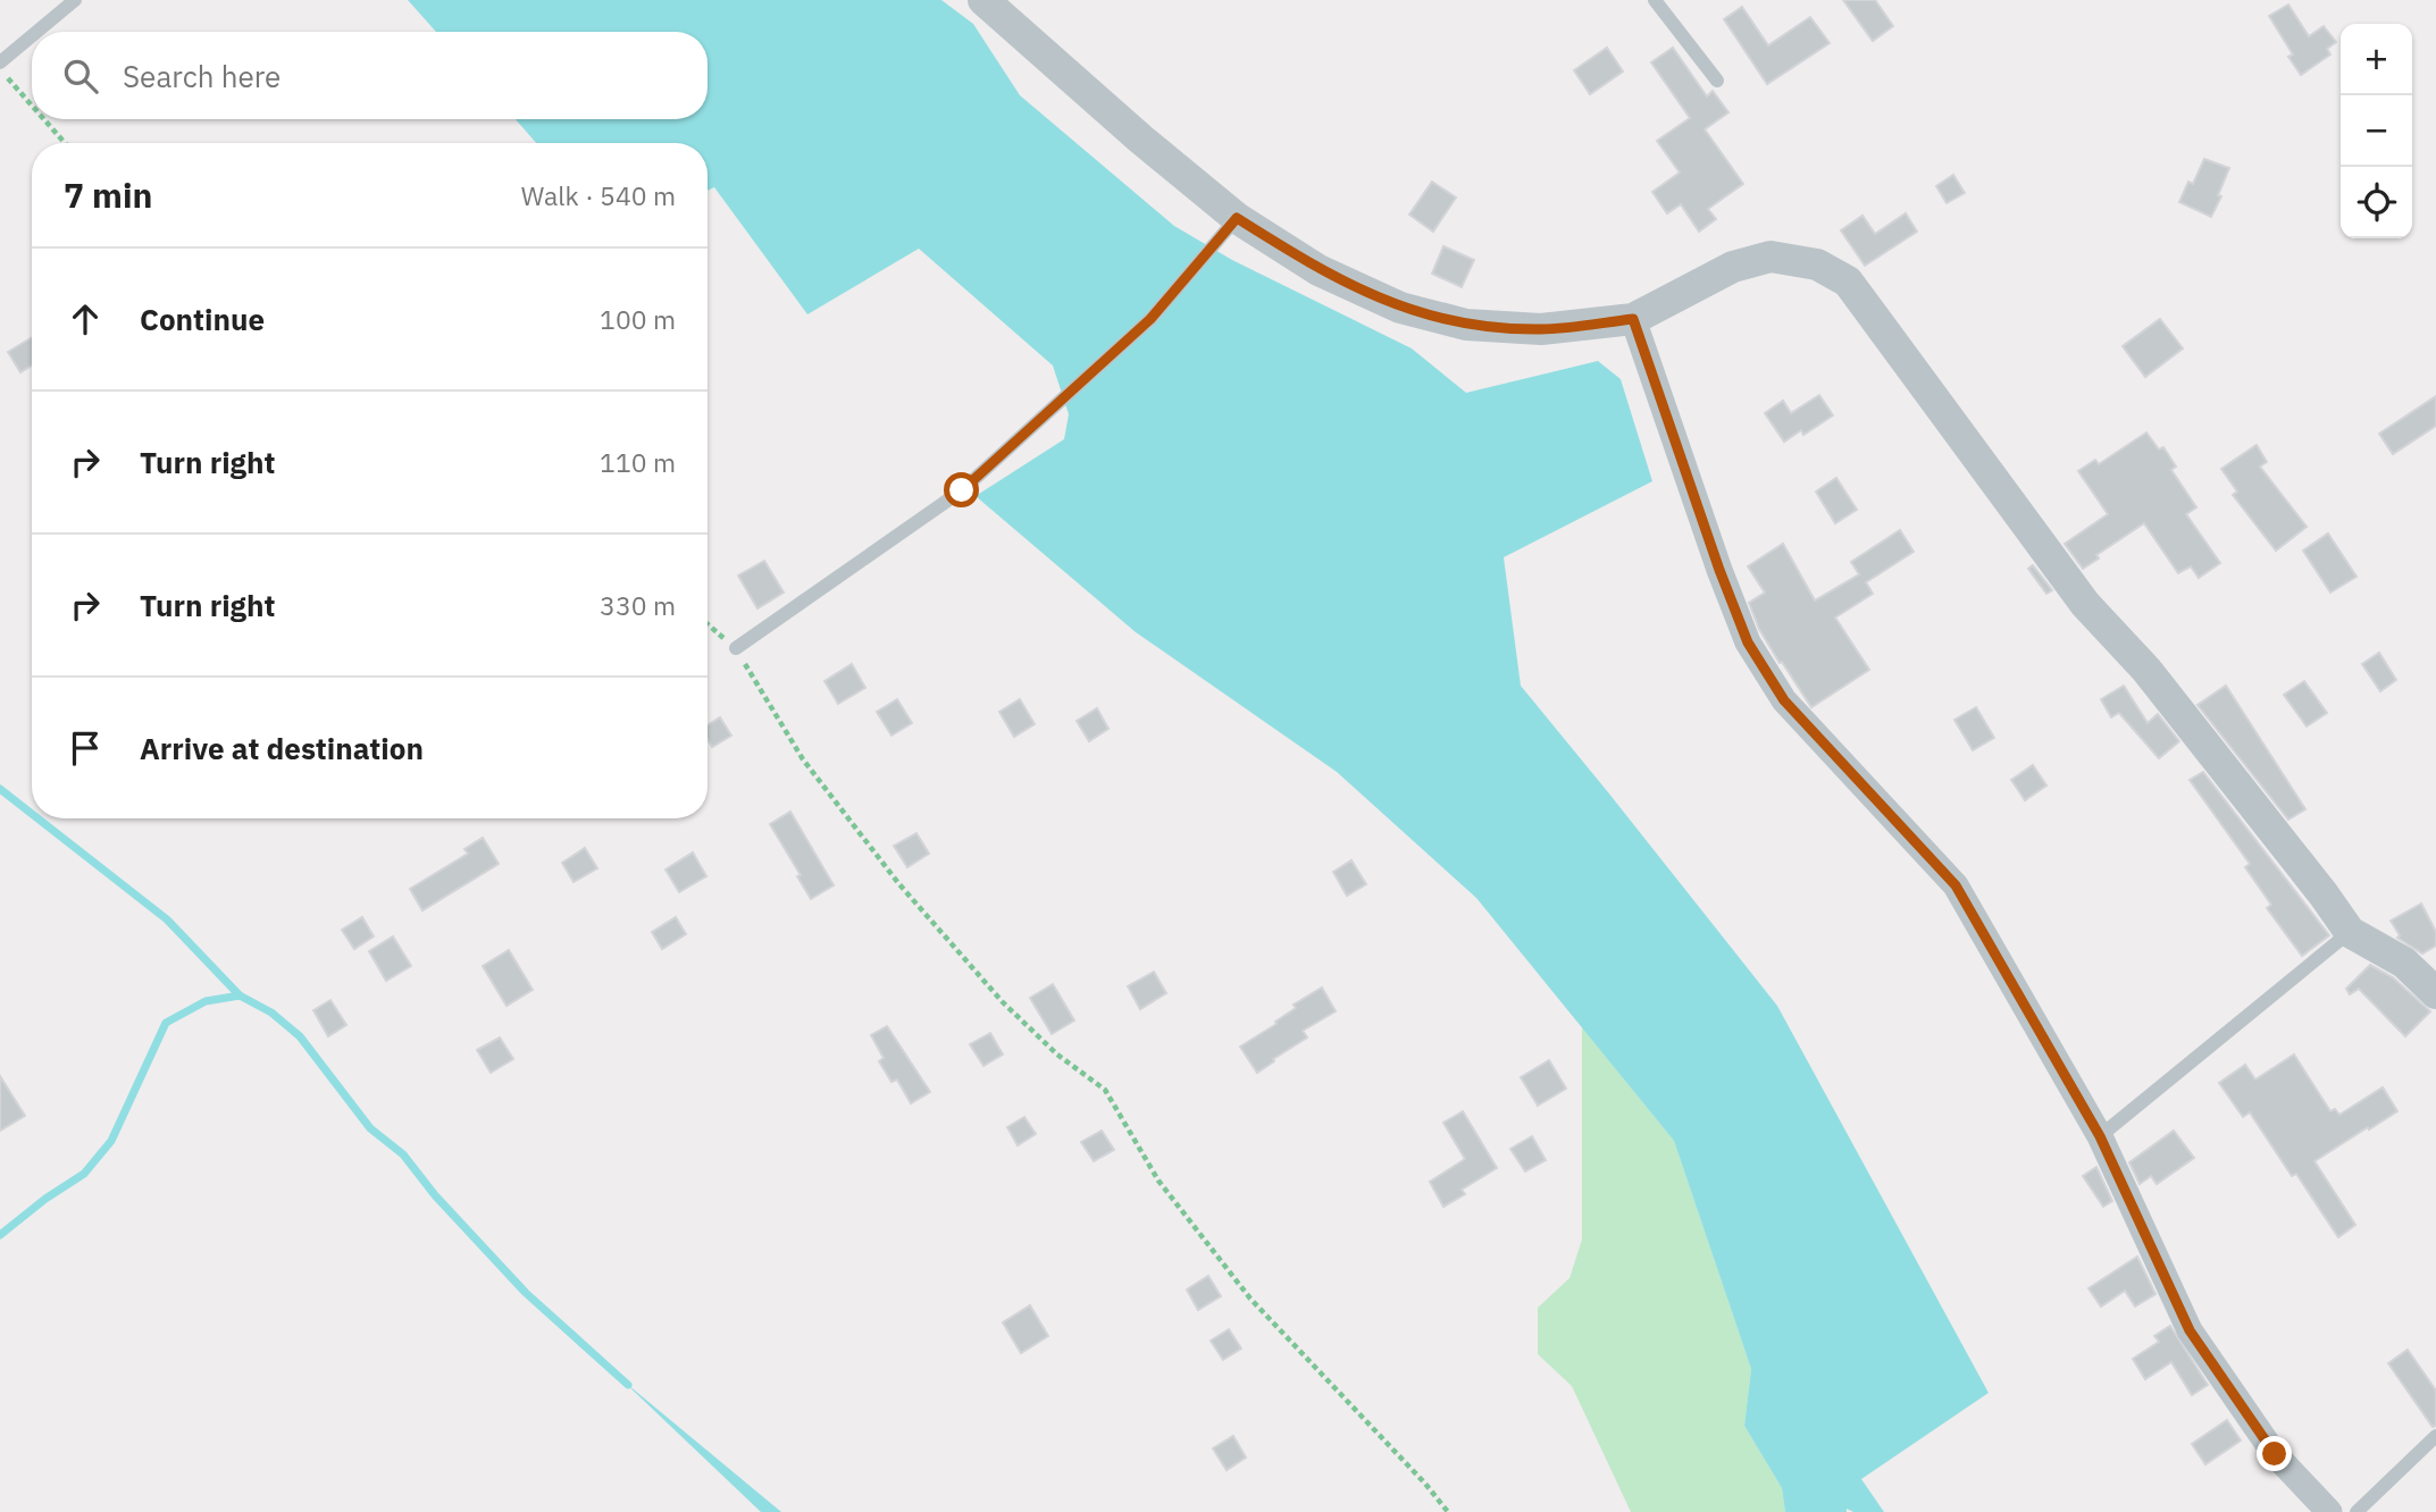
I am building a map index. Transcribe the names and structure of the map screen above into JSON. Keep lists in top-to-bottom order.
{
  "page": {
    "map_buttons": ["+", "−"],
    "search": "Search here",
    "heading": ["7 min", "Walk · 540 m"],
    "list": [
      ["Continue", "100 m"],
      ["Turn right", "110 m"],
      ["Turn right", "330 m"],
      "Arrive at destination"
    ]
  }
}
